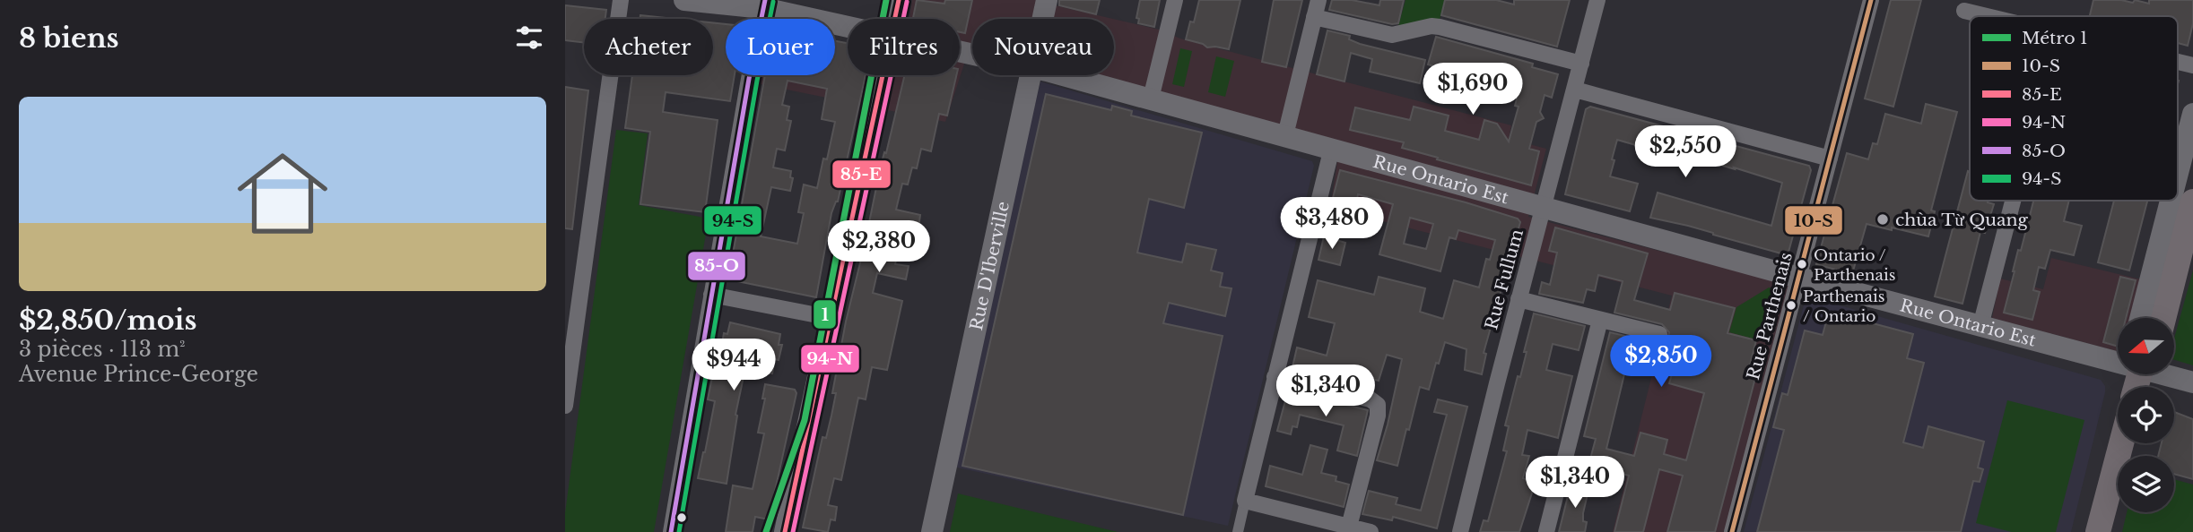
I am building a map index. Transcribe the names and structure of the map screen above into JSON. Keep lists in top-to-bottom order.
{
  "streets": {
    "main road": ["Rue Ontario Est", "Rue D'Iberville"],
    "street": ["Rue Fullum", "Rue Parthenais"]
  },
  "crossings": [
    ["Rue Ontario Est", "Rue Fullum"],
    ["Rue Ontario Est", "Rue Parthenais"]
  ],
  "places": ["chùa Từ Quang", "Ontario / Parthenais", "Parthenais / Ontario"],
  "lines": [
    "metro line 1",
    "transit line 10-S",
    "transit line 85-E",
    "transit line 85-O",
    "transit line 94-N",
    "transit line 94-S"
  ],
  "legend": [
    "Métro 1",
    "10-S",
    "85-E",
    "94-N",
    "85-O",
    "94-S"
  ],
  "north": "left",
  "page": {
    "heading": "8 biens",
    "chip": [
      "Acheter",
      "Louer",
      "Filtres",
      "Nouveau"
    ],
    "price": [
      "$1,690",
      "$2,550",
      "$3,480",
      "$2,380",
      "$2,850",
      "$944",
      "$1,340",
      "$1,340"
    ],
    "list": [
      {
        "name": "$2,850/mois",
        "note": "3 pièces · 113 m² · Avenue Prince-George"
      }
    ]
  }
}
